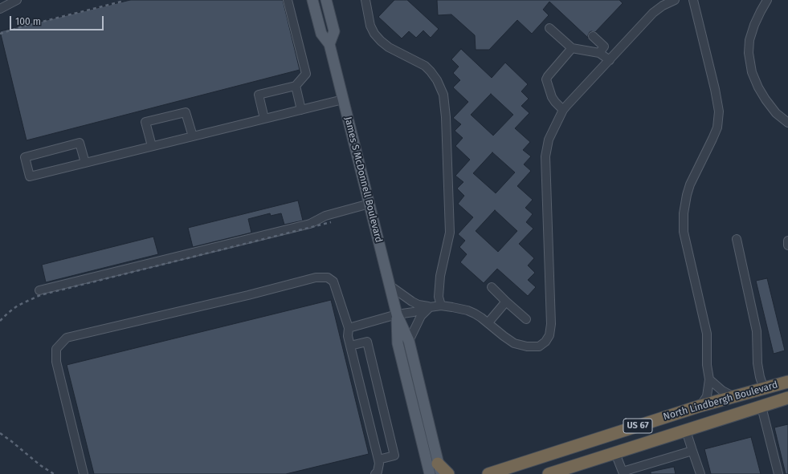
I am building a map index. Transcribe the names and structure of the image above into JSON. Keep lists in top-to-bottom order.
{
  "streets": {
    "highway": ["North Lindbergh Boulevard", "US 67"],
    "main road": ["James S McDonnell Boulevard"]
  },
  "scale_bar": "100 m"
}
